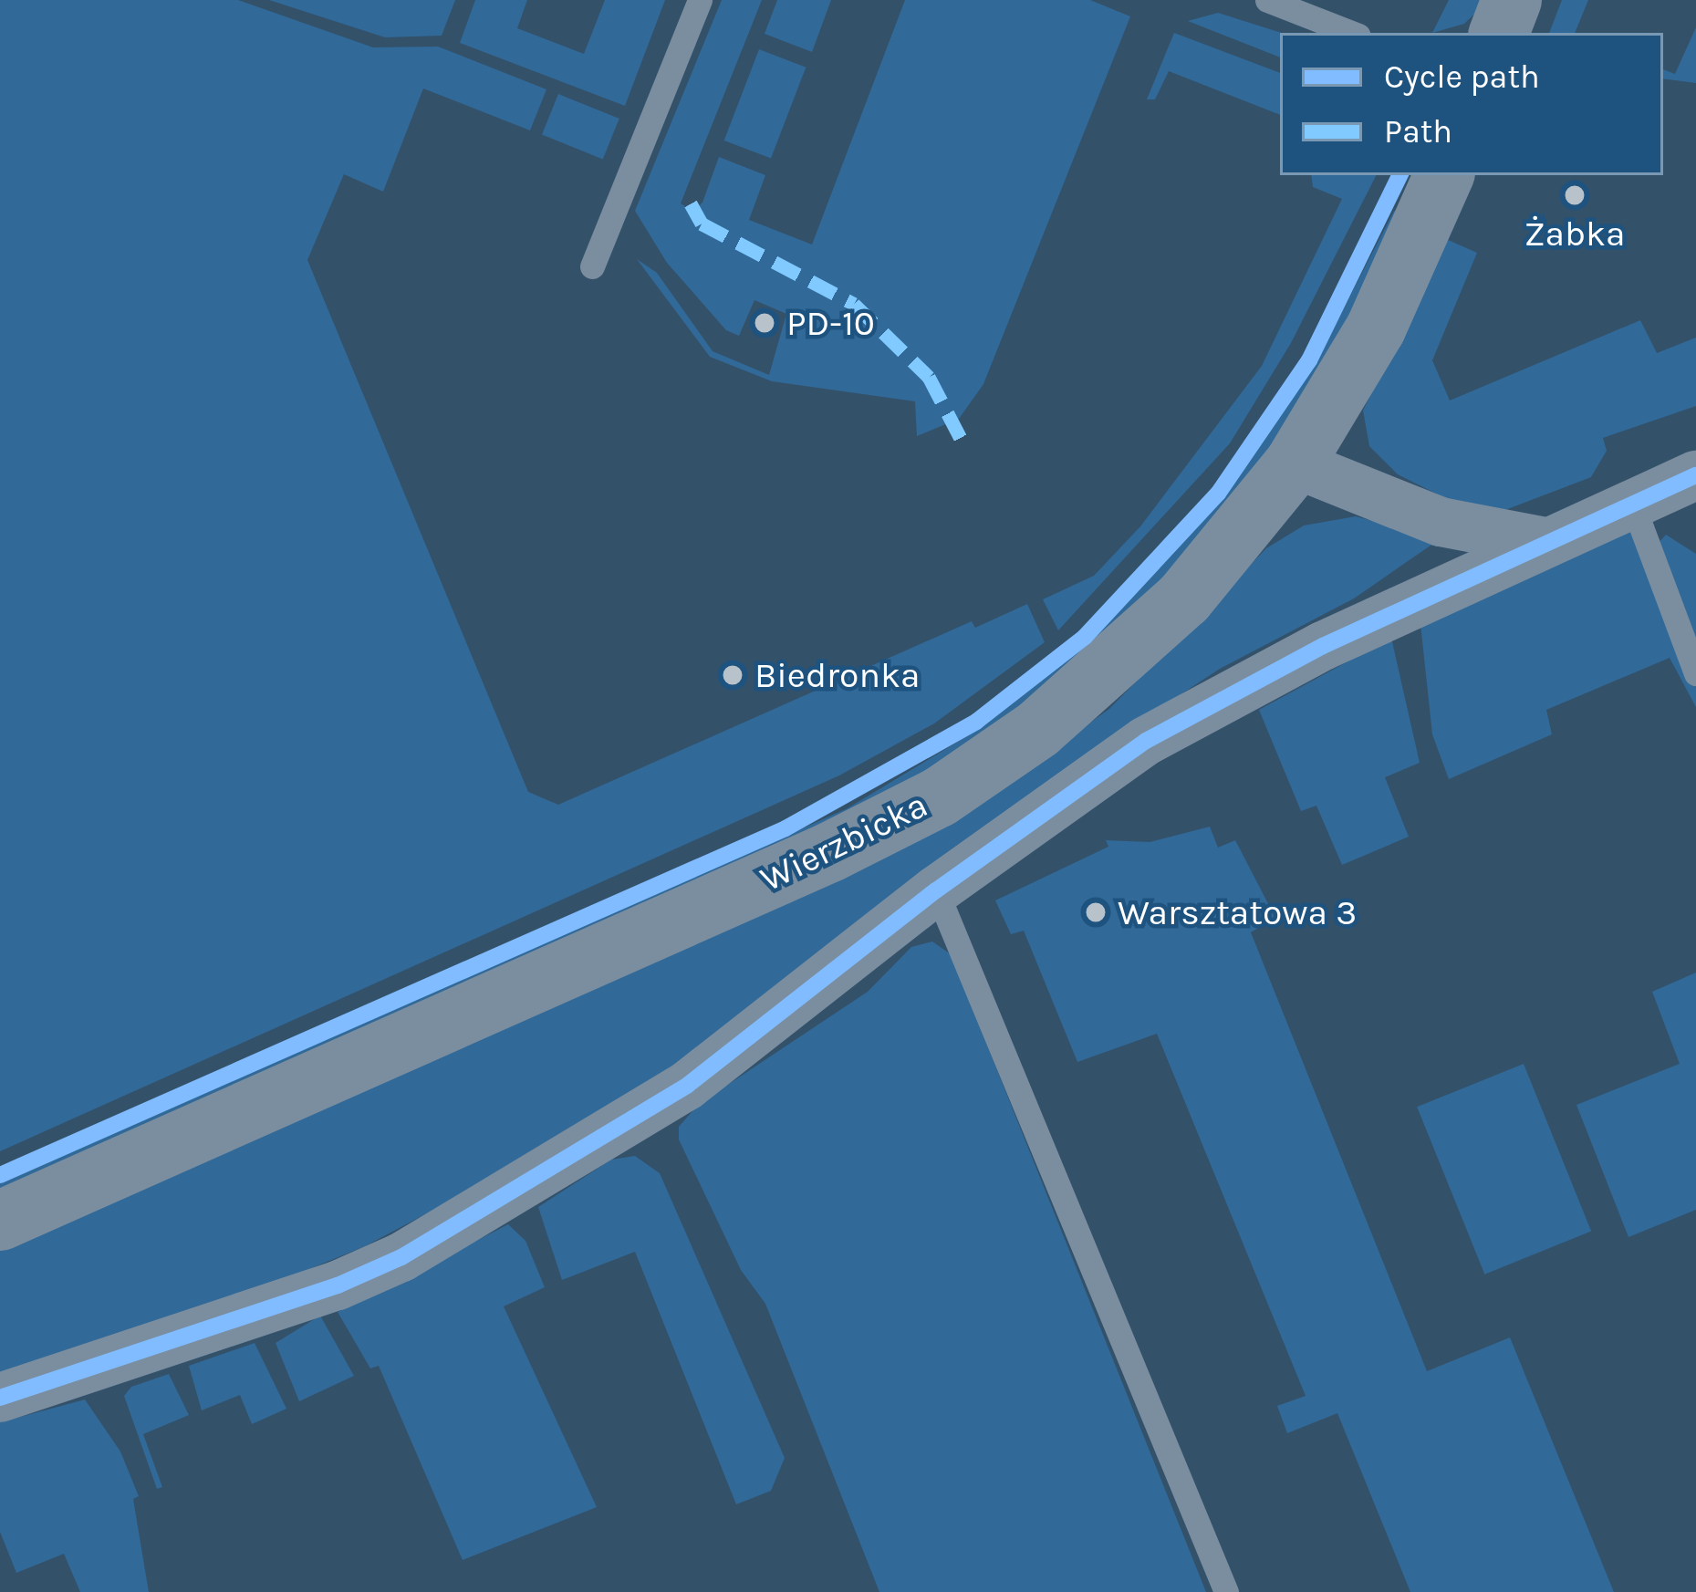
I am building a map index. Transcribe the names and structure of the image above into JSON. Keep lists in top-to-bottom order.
{
  "streets": {
    "street": ["Wierzbicka"]
  },
  "places": [
    "Żabka",
    "PD-10",
    "Biedronka",
    "Warsztatowa 3"
  ],
  "legend": ["Cycle path", "Path"]
}
